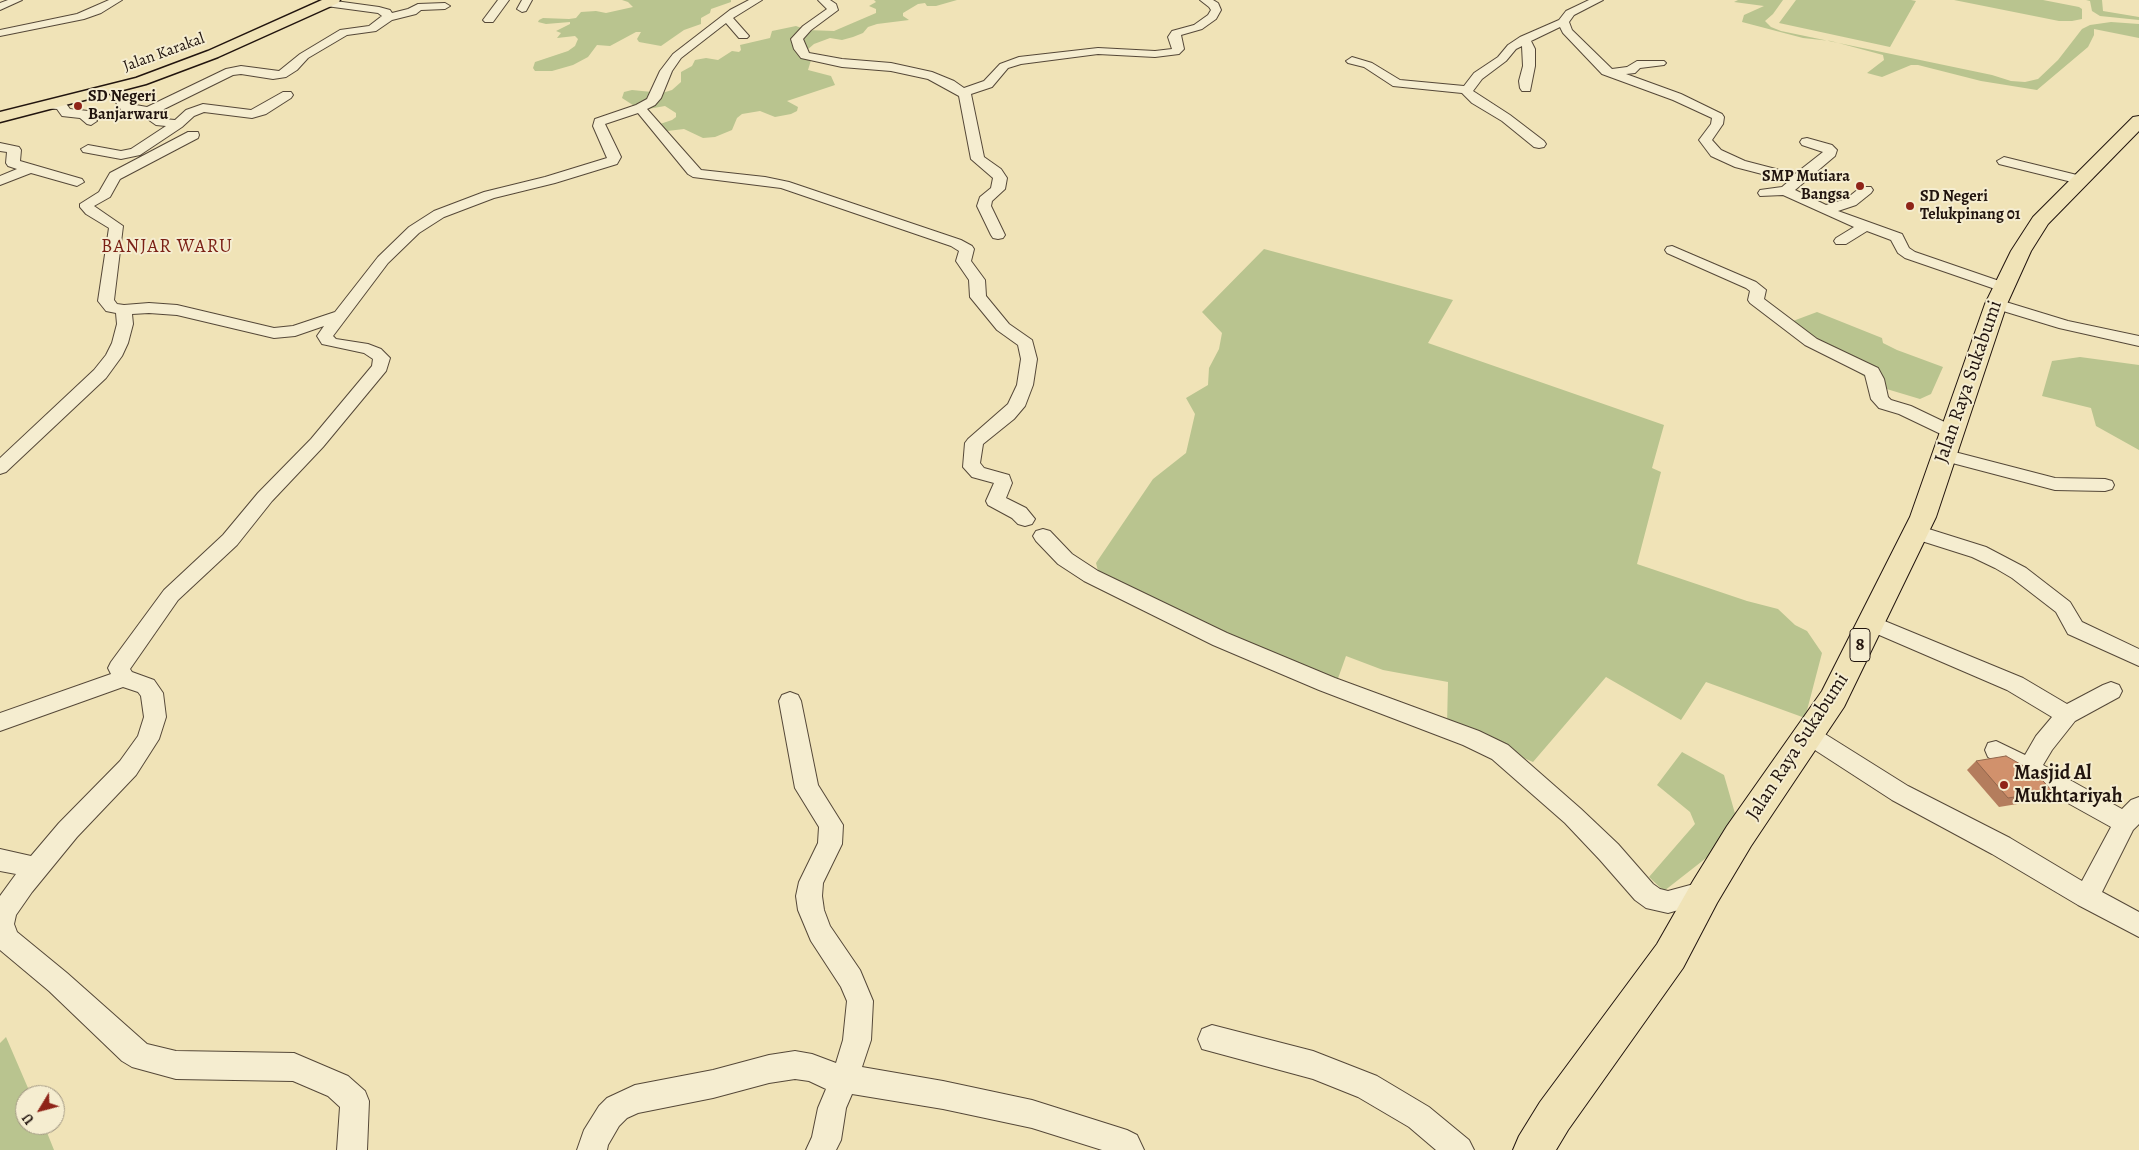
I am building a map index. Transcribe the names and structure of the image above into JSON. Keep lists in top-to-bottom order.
{
  "streets": {
    "highway": ["Jalan Raya Sukabumi", "8"],
    "main road": ["Jalan Karakal"]
  },
  "districts": ["BANJAR WARU"],
  "places": [
    "SD Negeri Banjarwaru",
    "SMP Mutiara Bangsa",
    "SD Negeri Telukpinang 01",
    "Masjid Al Mukhtariyah"
  ],
  "north": "bottom left"
}
